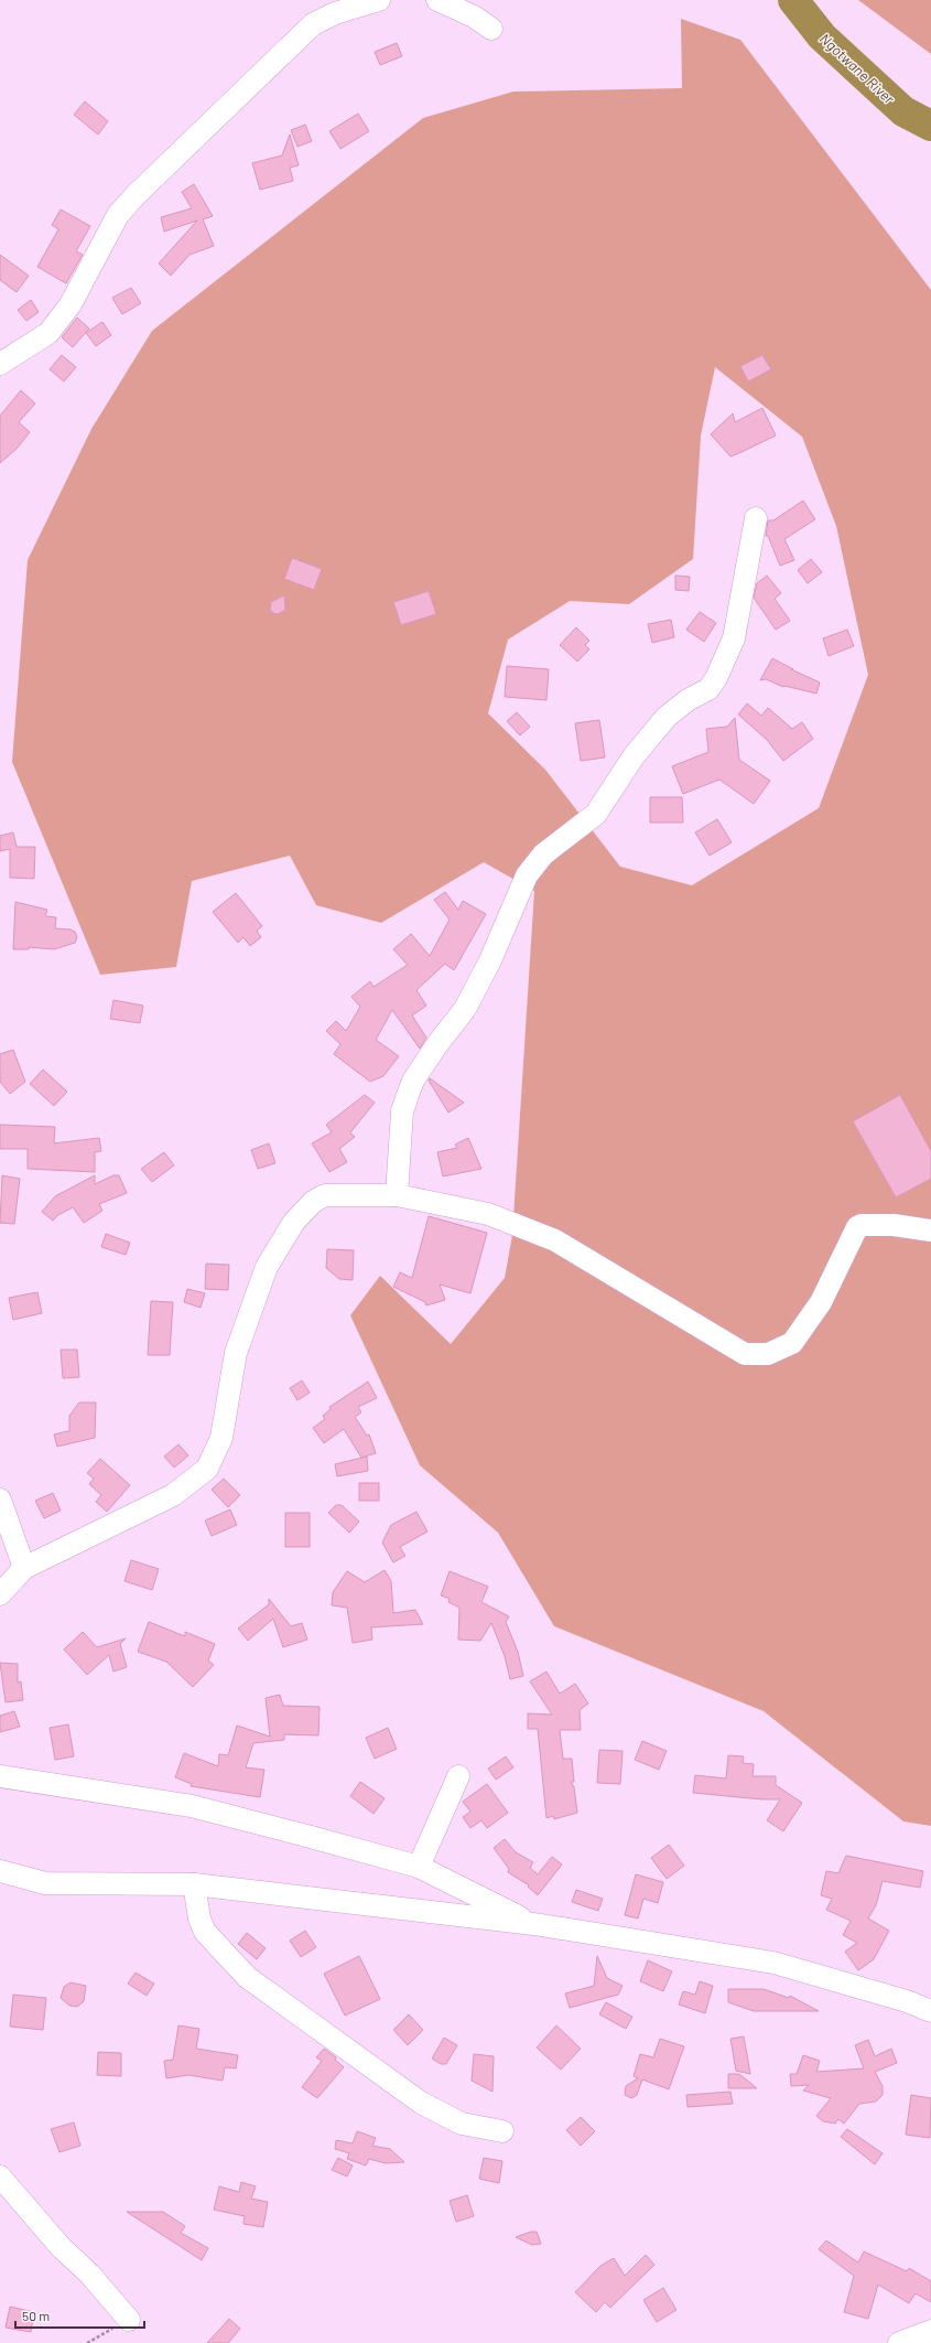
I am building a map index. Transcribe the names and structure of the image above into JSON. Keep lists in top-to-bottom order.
{
  "water": ["Ngotwane River"],
  "scale_bar": "50 m"
}
